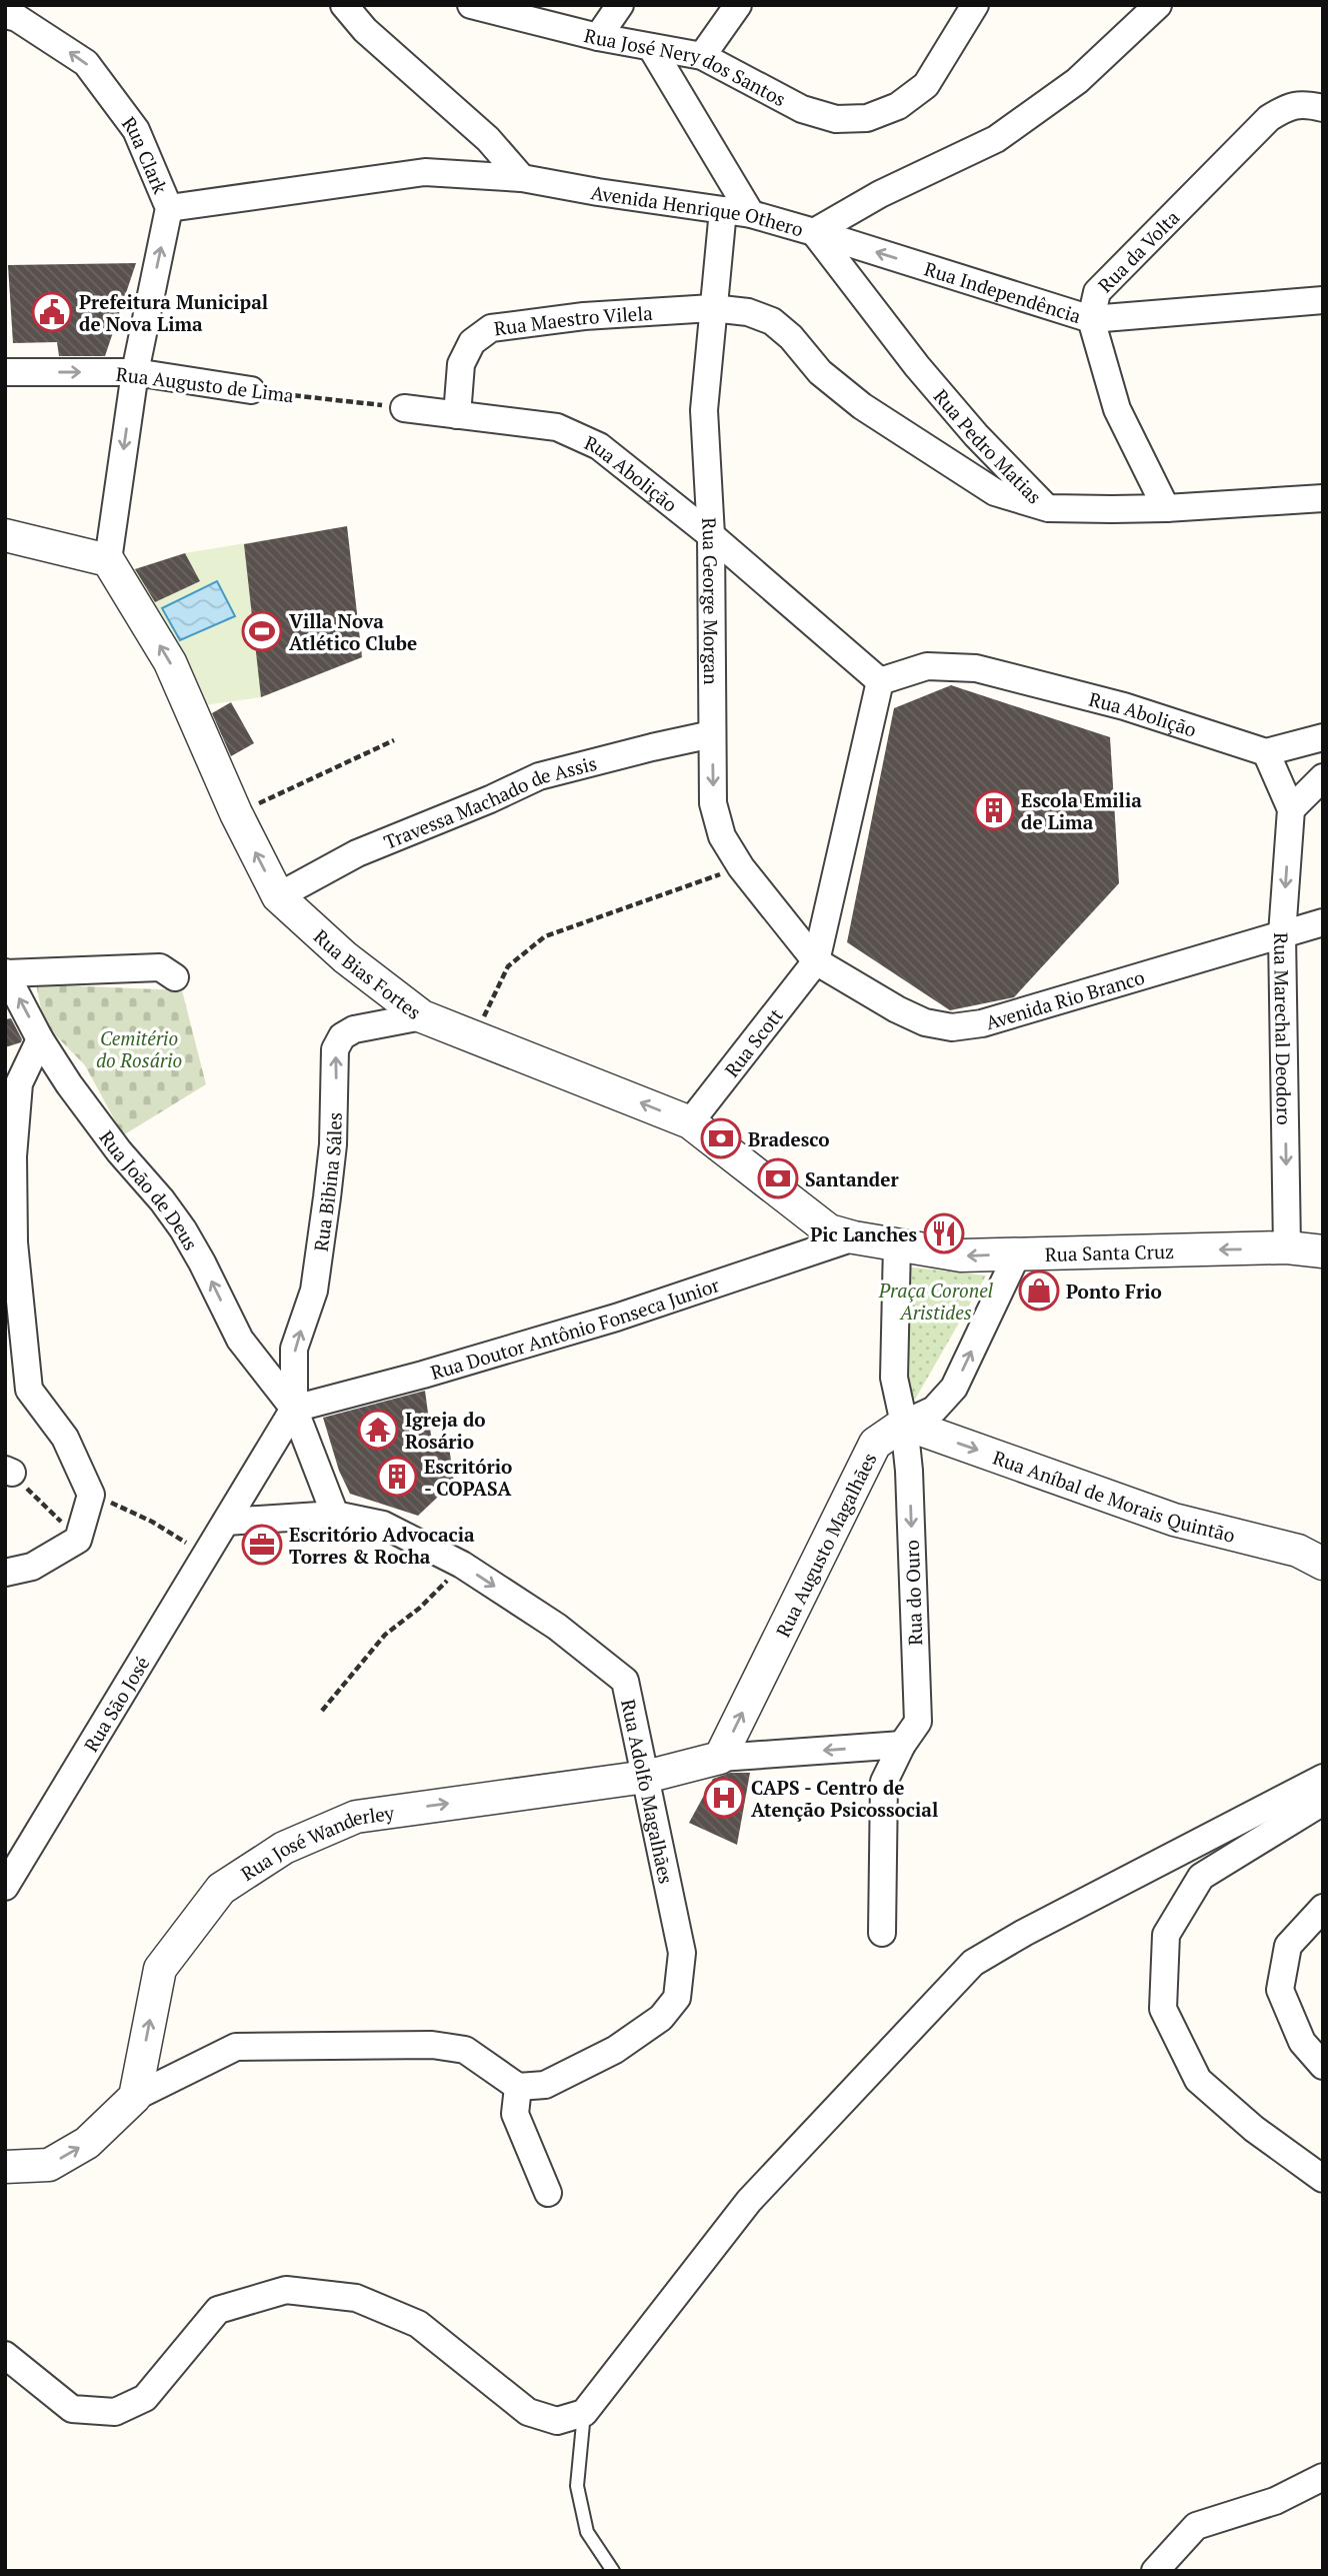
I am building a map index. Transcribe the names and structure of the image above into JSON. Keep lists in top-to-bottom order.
{
  "streets": {
    "street": [
      "Rua José Nery dos Santos",
      "Rua Clark",
      "Avenida Henrique Othero",
      "Rua da Volta",
      "Rua Independência",
      "Rua Maestro Vilela",
      "Rua Augusto de Lima",
      "Rua Pedro Matias",
      "Rua Abolição",
      "Rua George Morgan",
      "Travessa Machado de Assis",
      "Rua Bias Fortes",
      "Avenida Rio Branco",
      "Rua Marechal Deodoro",
      "Rua Scott",
      "Rua Bibina Sáles",
      "Rua João de Deus",
      "Rua Santa Cruz",
      "Rua Doutor Antônio Fonseca Junior",
      "Rua Aníbal de Morais Quintão",
      "Rua Augusto Magalhães",
      "Rua do Ouro",
      "Rua São José",
      "Rua Adolfo Magalhães",
      "Rua José Wanderley"
    ]
  },
  "crossings": [
    ["Rua Clark", "Avenida Henrique Othero"],
    ["Rua Clark", "Rua Augusto de Lima"],
    ["Rua Clark", "Rua Bias Fortes"],
    ["Avenida Henrique Othero", "Rua Independência"],
    ["Avenida Henrique Othero", "Rua Pedro Matias"],
    ["Avenida Henrique Othero", "Rua George Morgan"],
    ["Rua da Volta", "Rua Independência"],
    ["Rua Independência", "Rua Pedro Matias"],
    ["Rua Maestro Vilela", "Rua Pedro Matias"],
    ["Rua Maestro Vilela", "Rua Abolição"],
    ["Rua Maestro Vilela", "Rua George Morgan"],
    ["Rua Augusto de Lima", "Rua Abolição"],
    ["Rua Abolição", "Rua George Morgan"],
    ["Rua Abolição", "Rua Marechal Deodoro"],
    ["Rua George Morgan", "Travessa Machado de Assis"],
    ["Rua George Morgan", "Avenida Rio Branco"],
    ["Rua George Morgan", "Rua Scott"],
    ["Travessa Machado de Assis", "Rua Bias Fortes"],
    ["Rua Bias Fortes", "Rua Scott"],
    ["Rua Bias Fortes", "Rua Bibina Sáles"],
    ["Rua Bias Fortes", "Rua Santa Cruz"],
    ["Rua Bias Fortes", "Rua Doutor Antônio Fonseca Junior"],
    ["Rua Bias Fortes", "Rua do Ouro"],
    ["Avenida Rio Branco", "Rua Marechal Deodoro"],
    ["Avenida Rio Branco", "Rua Scott"],
    ["Rua Marechal Deodoro", "Rua Santa Cruz"],
    ["Rua Bibina Sáles", "Rua João de Deus"],
    ["Rua Bibina Sáles", "Rua Doutor Antônio Fonseca Junior"],
    ["Rua Bibina Sáles", "Rua São José"],
    ["Rua João de Deus", "Rua Doutor Antônio Fonseca Junior"],
    ["Rua João de Deus", "Rua São José"],
    ["Rua Santa Cruz", "Rua Augusto Magalhães"],
    ["Rua Santa Cruz", "Rua do Ouro"],
    ["Rua Doutor Antônio Fonseca Junior", "Rua São José"],
    ["Rua Aníbal de Morais Quintão", "Rua Augusto Magalhães"],
    ["Rua Aníbal de Morais Quintão", "Rua do Ouro"],
    ["Rua Augusto Magalhães", "Rua do Ouro"],
    ["Rua São José", "Rua Adolfo Magalhães"],
    ["Rua Adolfo Magalhães", "Rua José Wanderley"]
  ],
  "one_way": [
    "Rua Independência",
    "Rua Bias Fortes",
    "Rua Marechal Deodoro",
    "Rua Bibina Sáles",
    "Rua Santa Cruz",
    "Rua Aníbal de Morais Quintão",
    "Rua Augusto Magalhães",
    "Rua do Ouro",
    "Rua José Wanderley"
  ],
  "parks": ["Cemitério do Rosário", "Praça Coronel Aristides"],
  "places": {
    "public building": ["Prefeitura Municipal de Nova Lima"],
    "sports": ["Villa Nova Atlético Clube"],
    "building": ["Escola Emilia de Lima", "Escritório - COPASA"],
    "bank": ["Bradesco", "Santander"],
    "restaurant": ["Pic Lanches"],
    "shop": ["Ponto Frio"],
    "temple": ["Igreja do Rosário"],
    "office": ["Escritório Advocacia Torres & Rocha"],
    "hospital": ["CAPS - Centro de Atenção Psicossocial"]
  }
}
